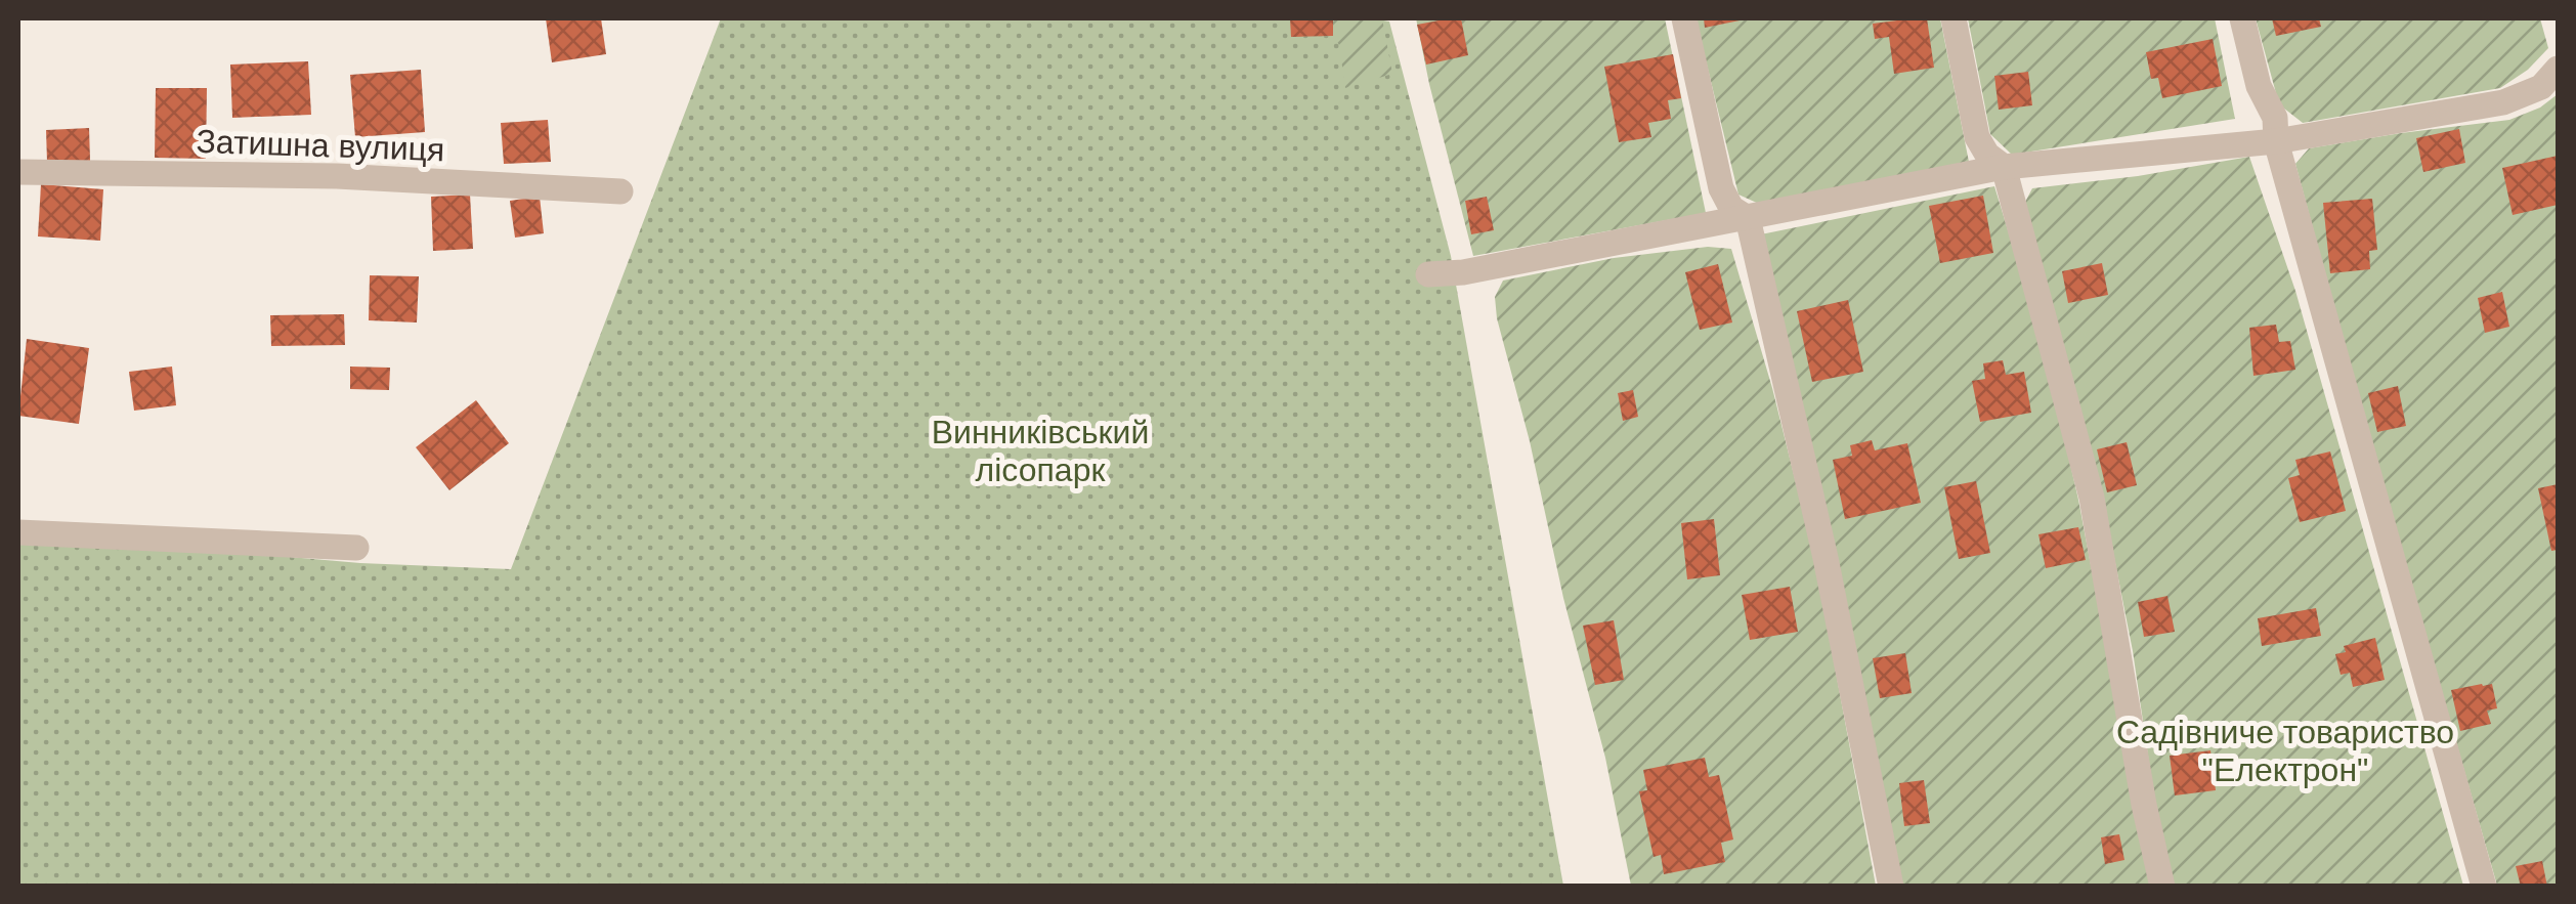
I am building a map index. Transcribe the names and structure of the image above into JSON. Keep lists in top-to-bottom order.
{
  "streets": {
    "lane": ["Затишна вулиця"]
  },
  "parks": ["Винниківський лісопарк", "Садівниче товариство \"Електрон\""]
}
